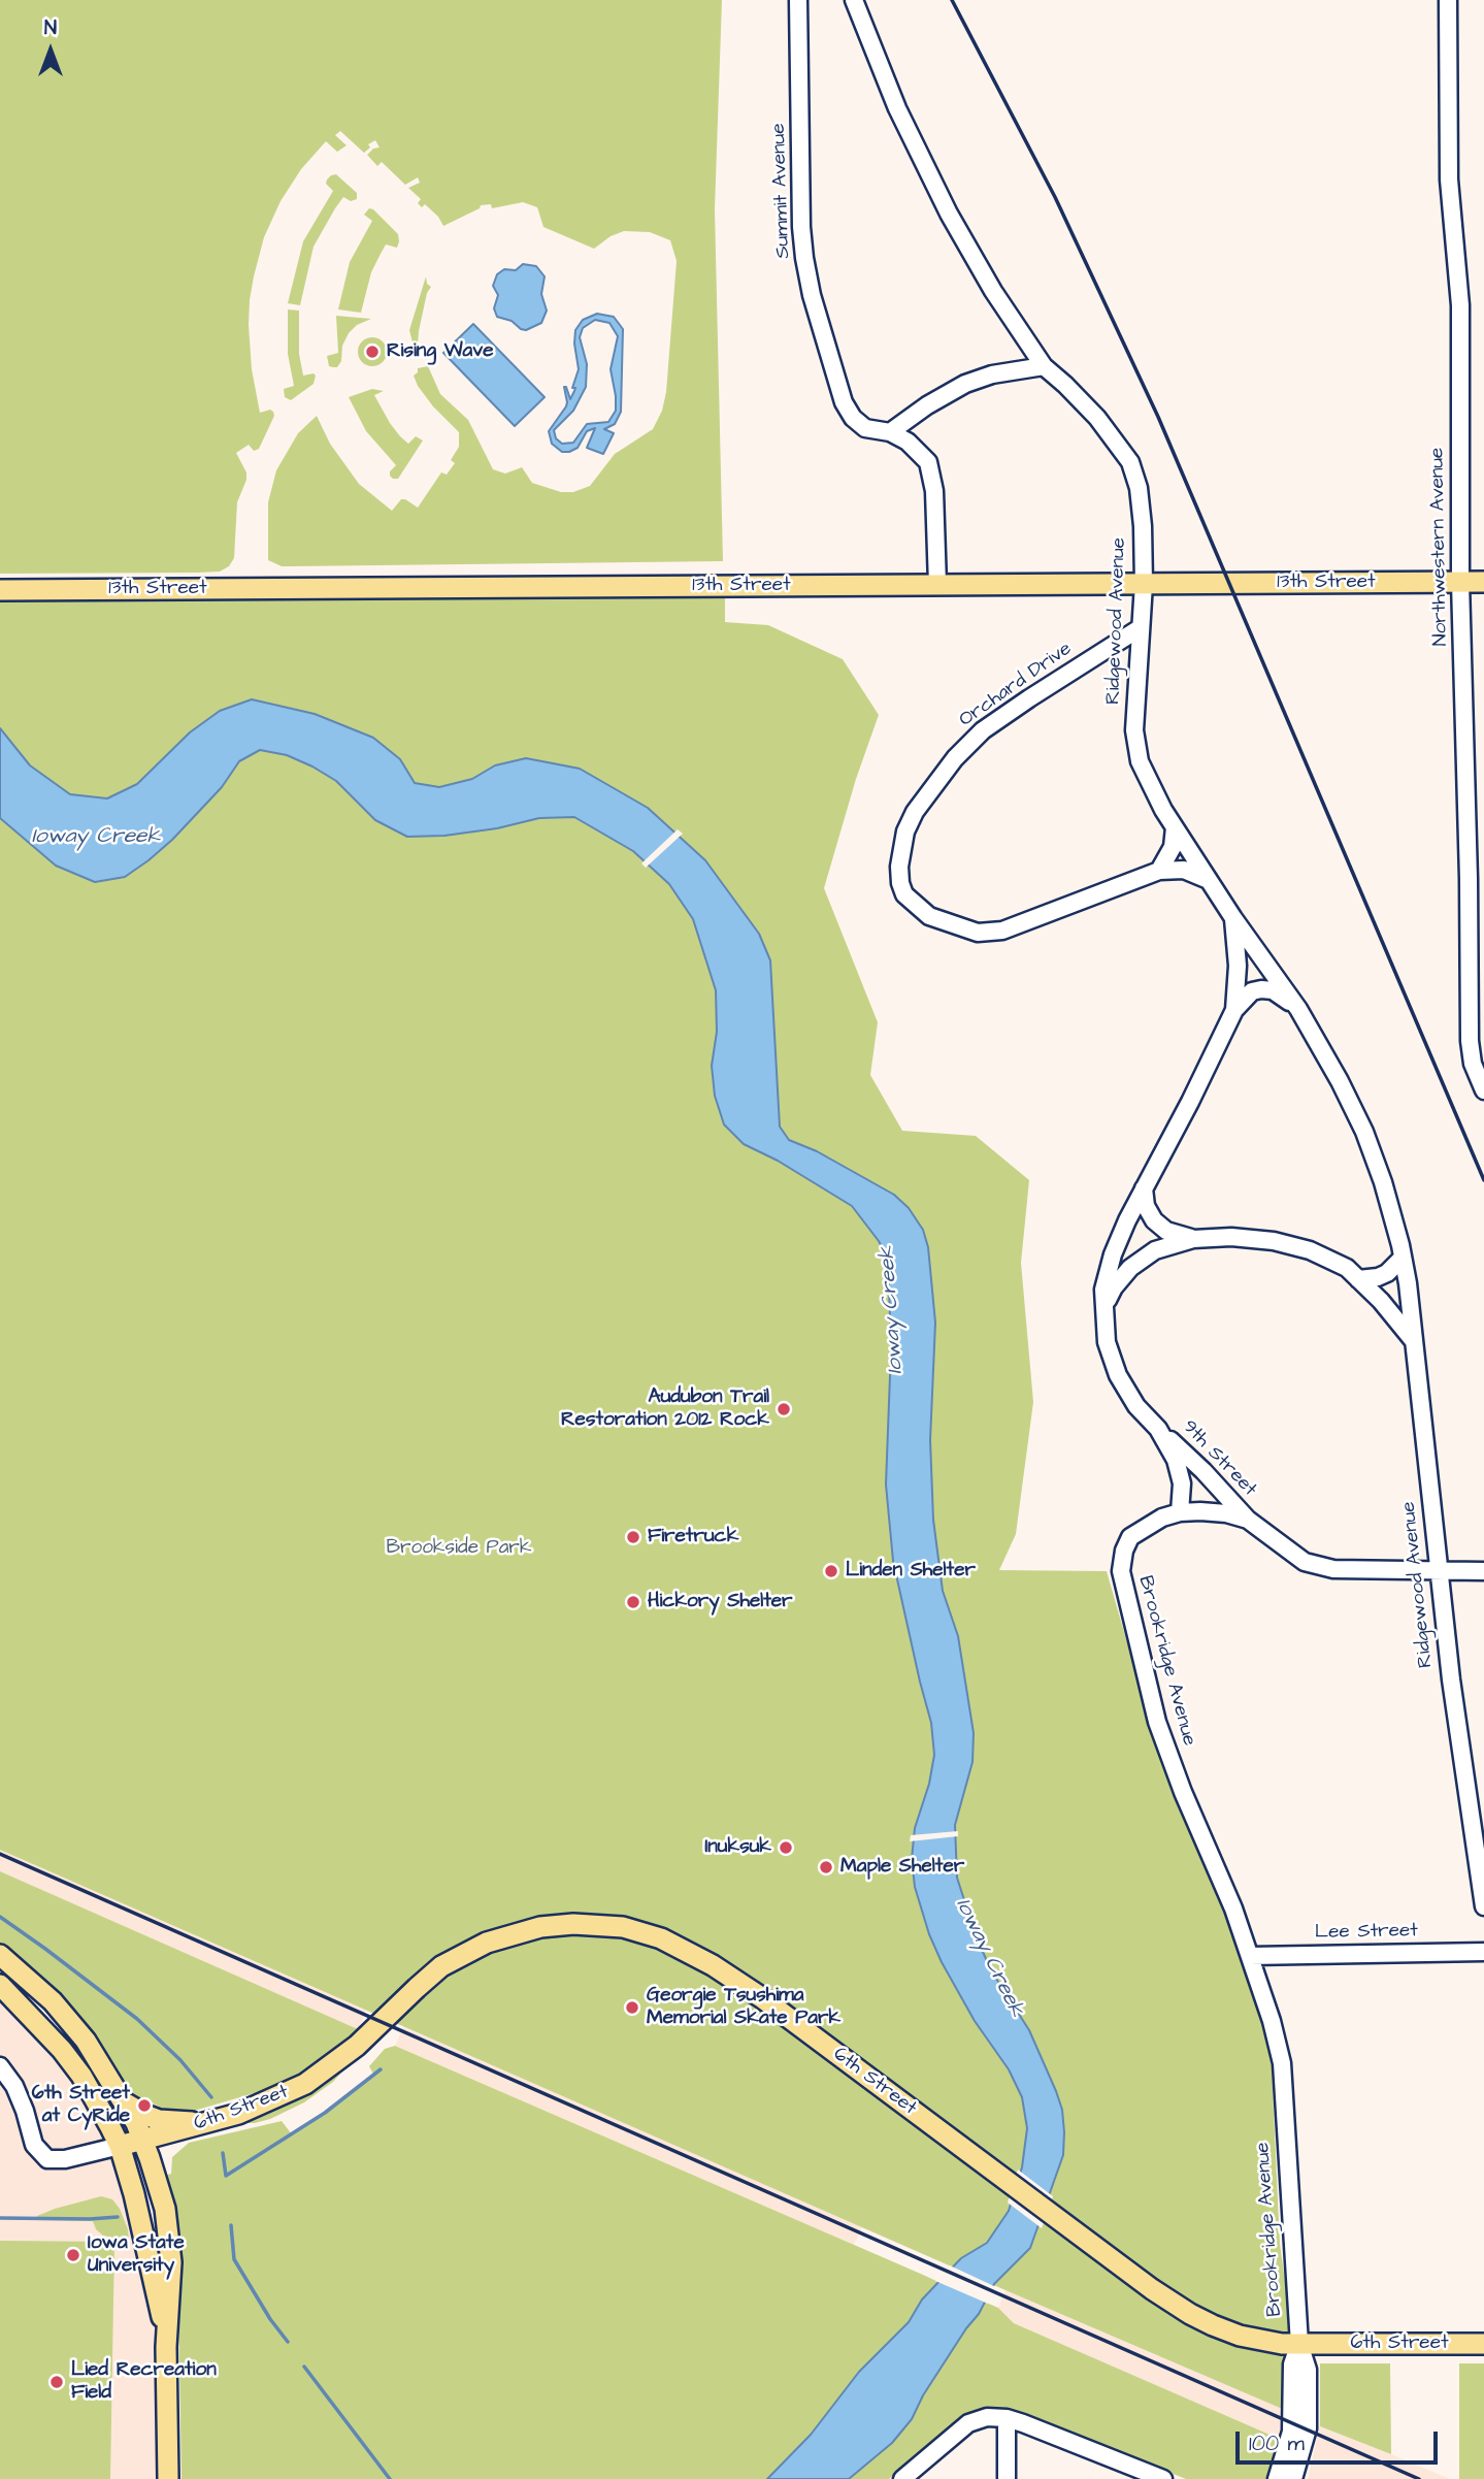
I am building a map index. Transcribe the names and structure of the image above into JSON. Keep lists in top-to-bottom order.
{
  "streets": {
    "main road": ["13th Street", "6th Street"],
    "street": [
      "Summit Avenue",
      "Northwestern Avenue",
      "Ridgewood Avenue",
      "Orchard Drive",
      "9th Street",
      "Brookridge Avenue",
      "Lee Street"
    ]
  },
  "crossings": [
    ["Summit Avenue", "13th Street"],
    ["Northwestern Avenue", "13th Street"],
    ["13th Street", "Ridgewood Avenue"],
    ["Ridgewood Avenue", "Orchard Drive"],
    ["Ridgewood Avenue", "9th Street"],
    ["9th Street", "Brookridge Avenue"],
    ["Brookridge Avenue", "Lee Street"],
    ["Brookridge Avenue", "6th Street"]
  ],
  "water": ["Ioway Creek"],
  "parks": ["Brookside Park"],
  "places": [
    "Rising Wave",
    "Audubon Trail Restoration 2012 Rock",
    "Firetruck",
    "Linden Shelter",
    "Hickory Shelter",
    "Inuksuk",
    "Maple Shelter",
    "Georgie Tsushima Memorial Skate Park",
    "6th Street at CyRide",
    "Iowa State University",
    "Lied Recreation Field"
  ],
  "scale_bar": "100 m",
  "north": "top"
}
